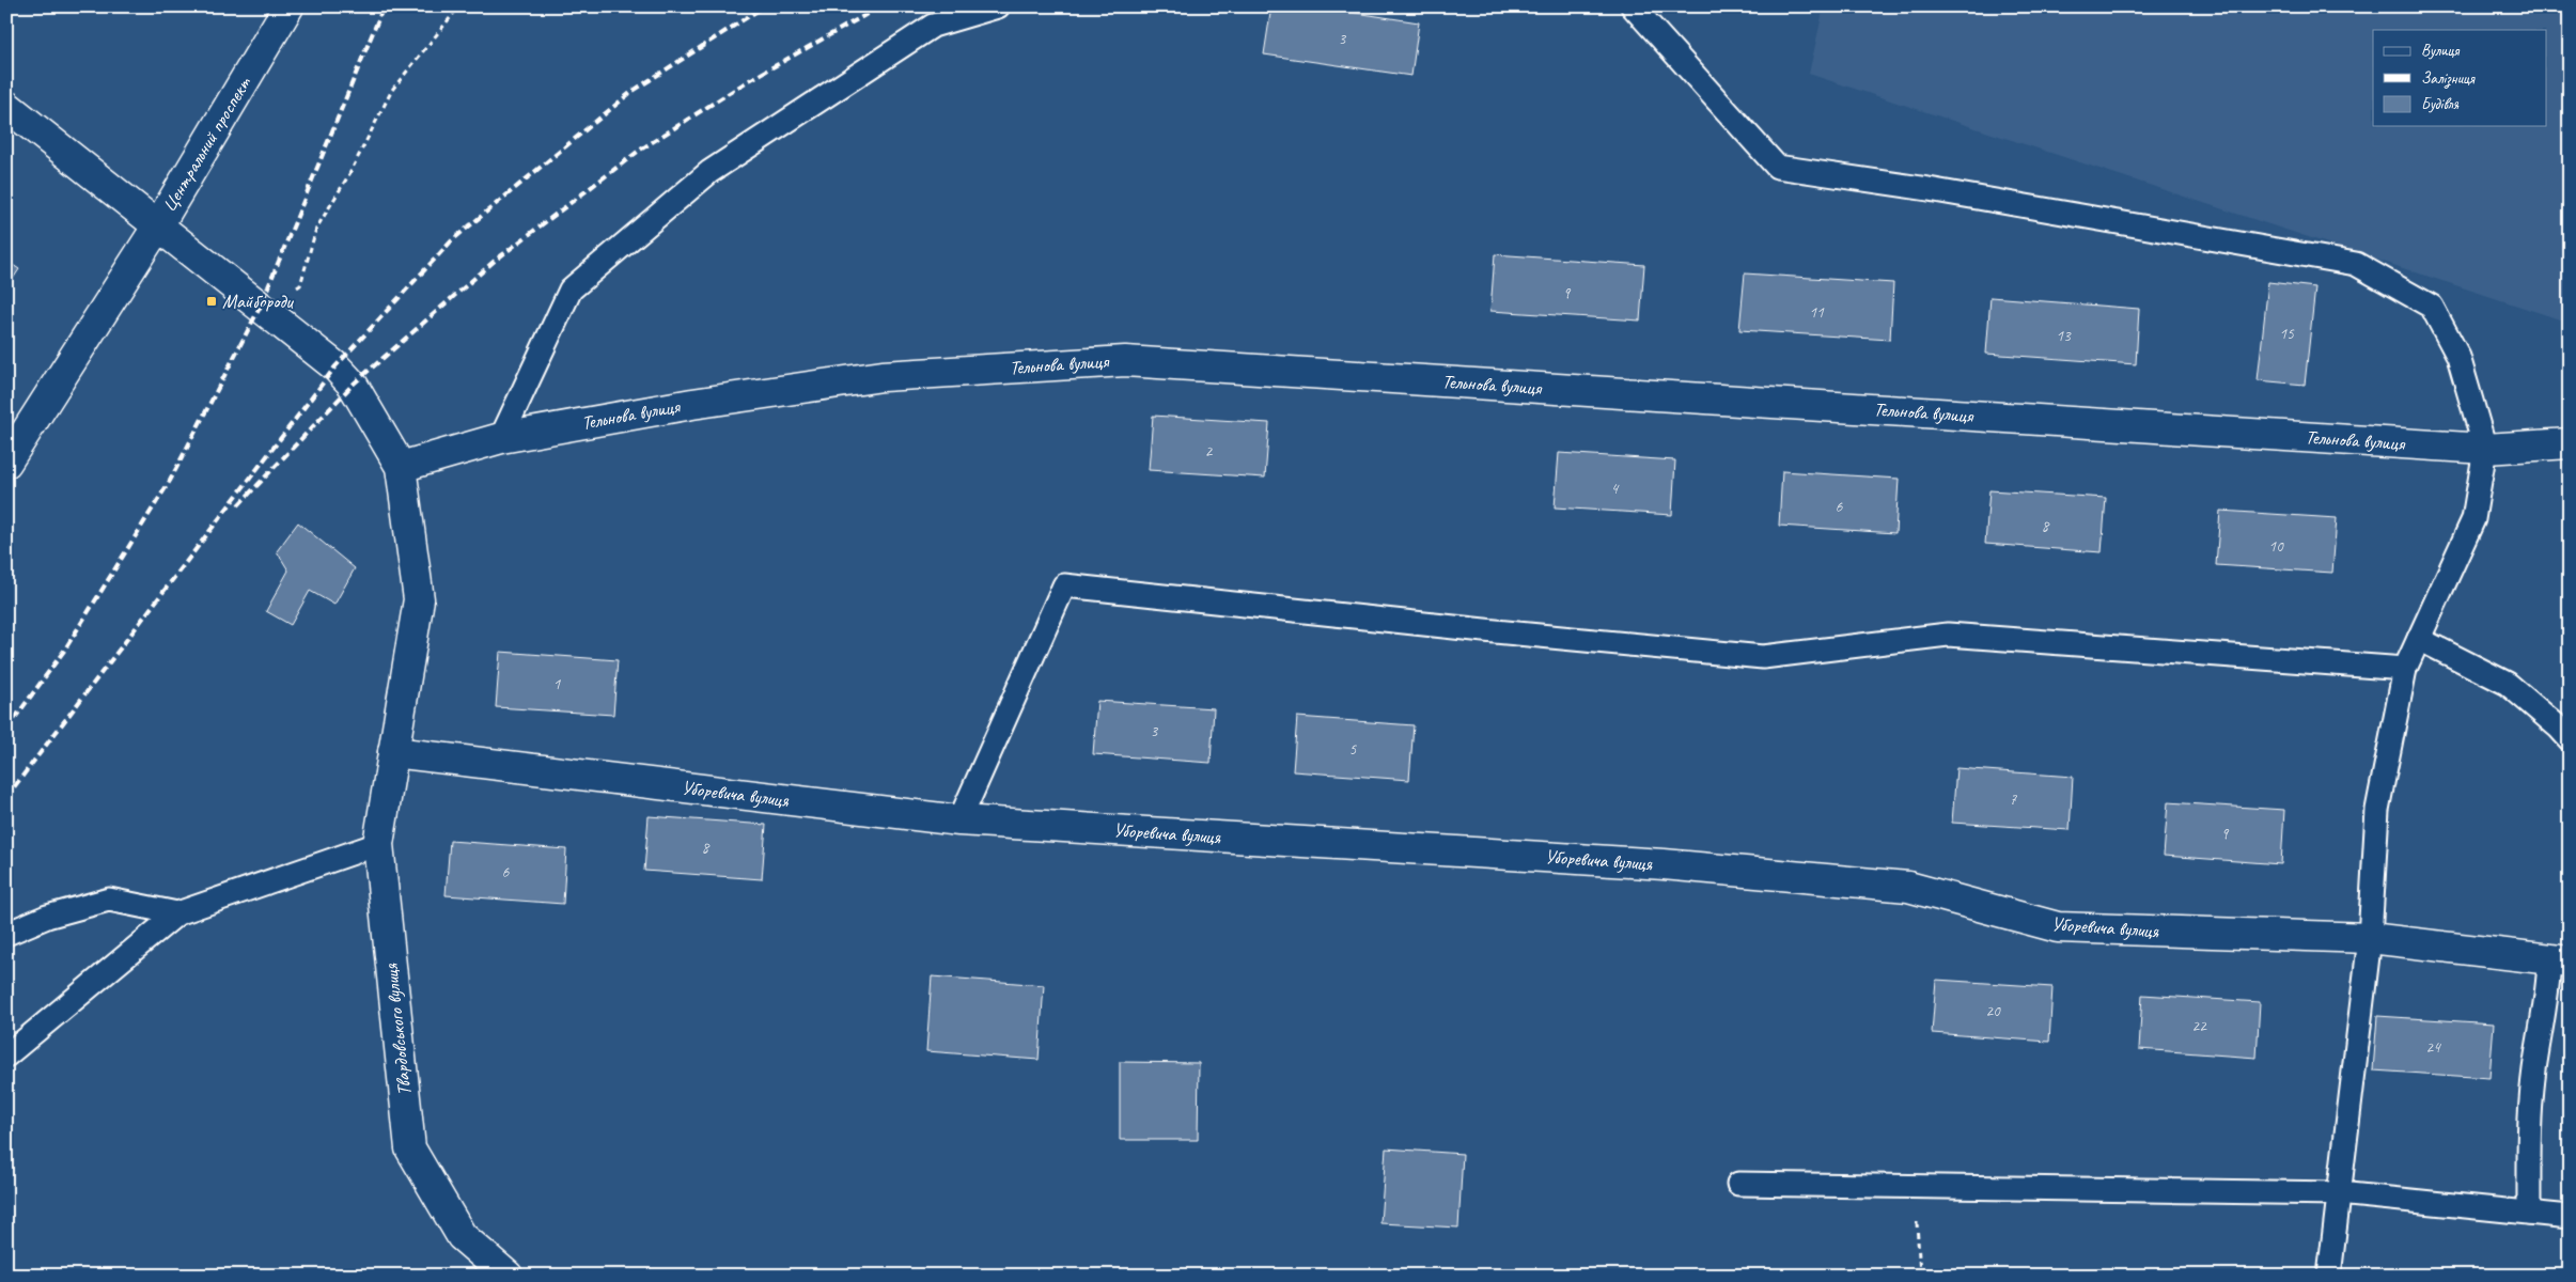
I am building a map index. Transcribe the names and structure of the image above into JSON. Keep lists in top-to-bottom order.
{
  "streets": {
    "street": [
      "Центральний проспект",
      "Тельнова вулиця",
      "Уборевича вулиця",
      "Твардовського вулиця"
    ]
  },
  "crossings": [
    ["Уборевича вулиця", "Твардовського вулиця"]
  ],
  "places": {
    "transit": ["Майбороди"]
  },
  "house_numbers": [
    "3",
    "9",
    "11",
    "15",
    "13",
    "2",
    "4",
    "6",
    "8",
    "10",
    "1",
    "3",
    "5",
    "7",
    "9",
    "8",
    "6",
    "20",
    "22",
    "24"
  ],
  "legend": ["Вулиця", "Залізниця", "Будівля"]
}
